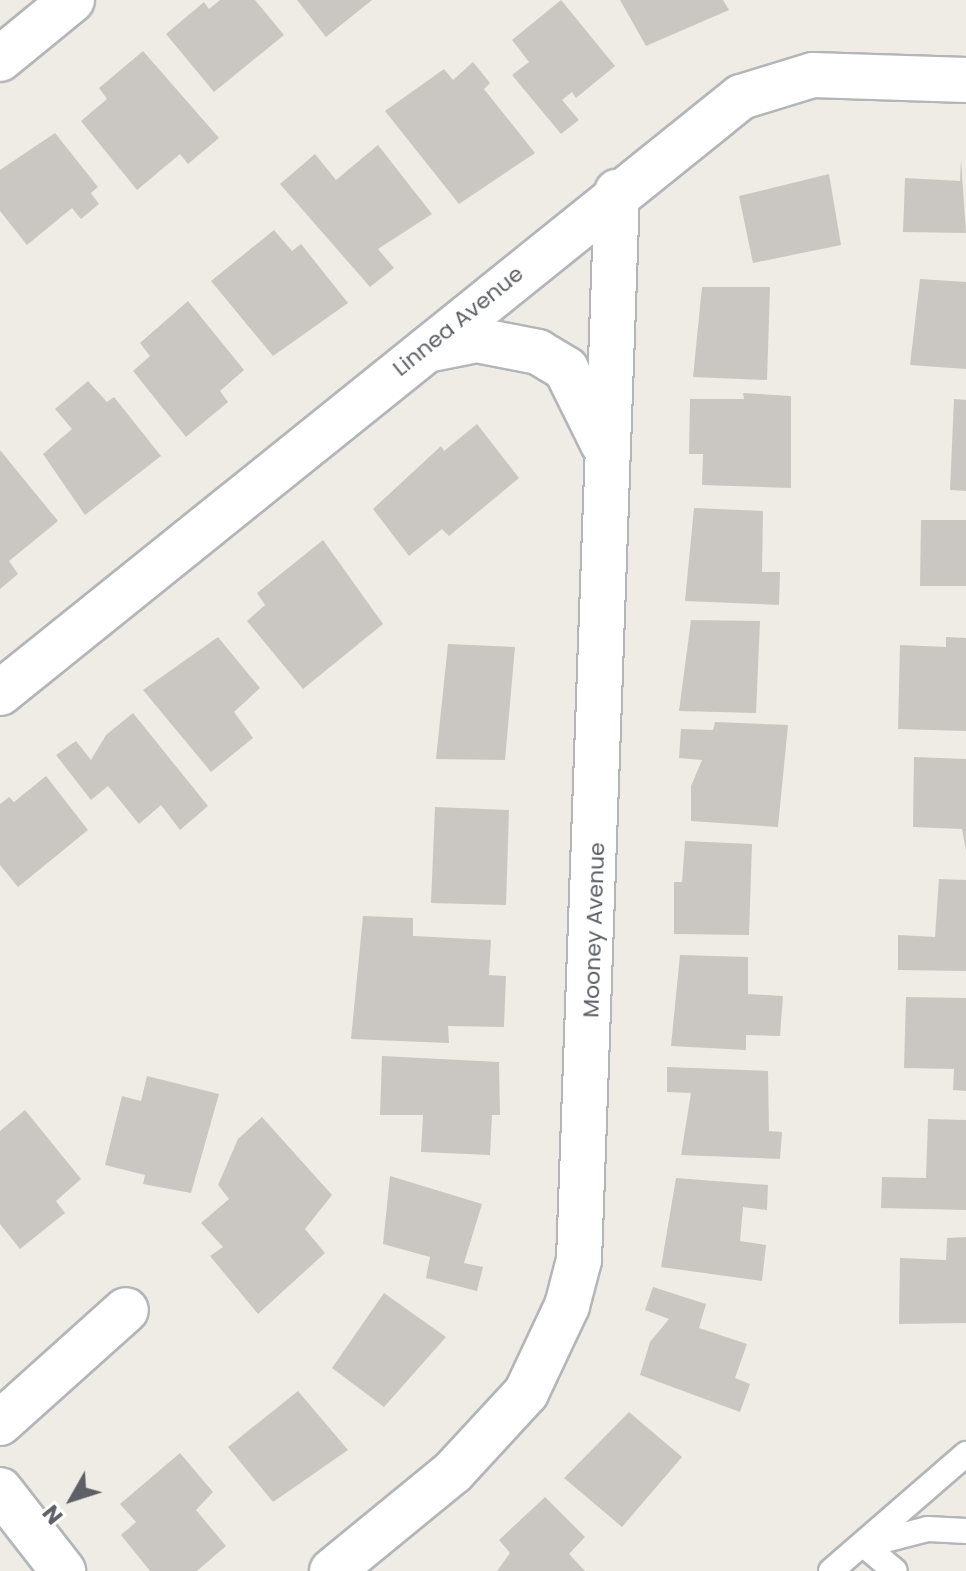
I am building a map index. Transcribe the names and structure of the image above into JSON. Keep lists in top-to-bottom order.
{
  "streets": {
    "street": ["Linnea Avenue", "Mooney Avenue"]
  },
  "crossings": [
    ["Linnea Avenue", "Mooney Avenue"]
  ],
  "north": "bottom left"
}
